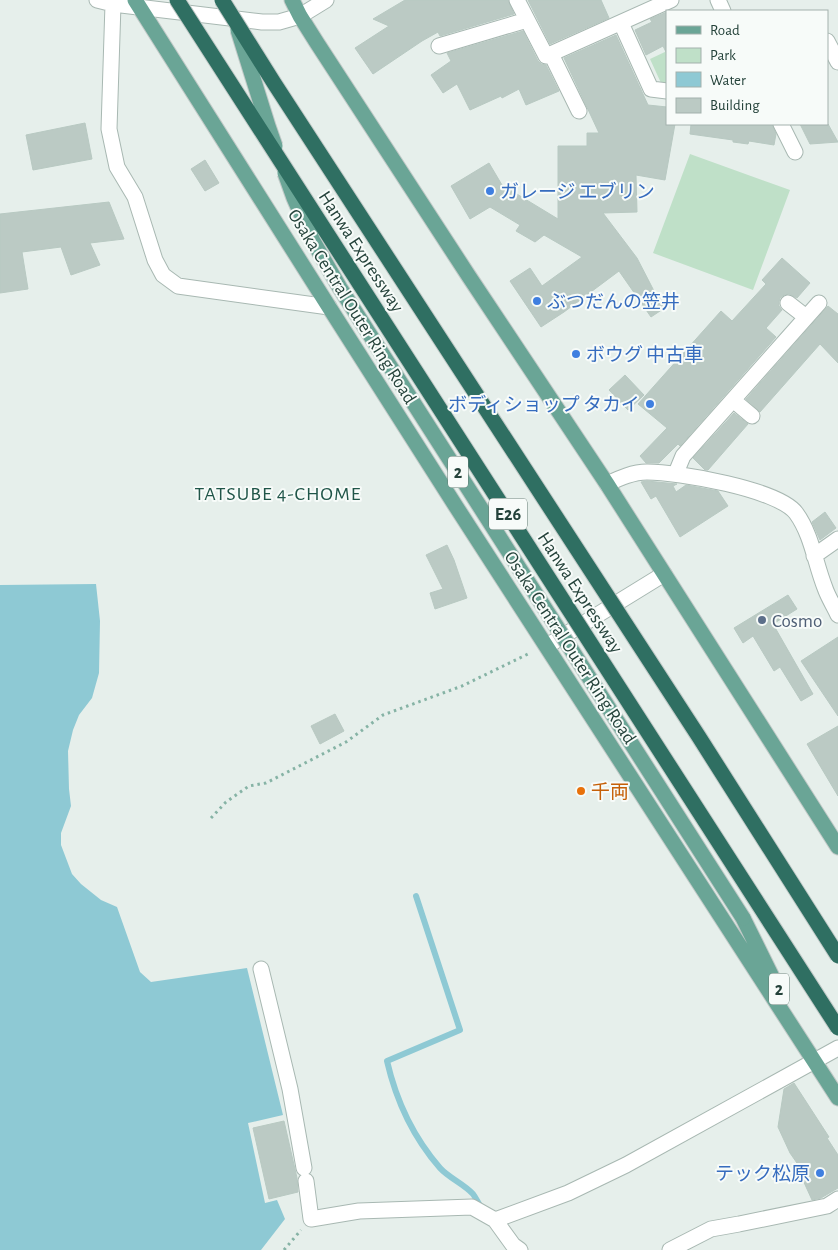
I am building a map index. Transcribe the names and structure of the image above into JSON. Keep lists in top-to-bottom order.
{
  "streets": {
    "highway": ["Hanwa Expressway", "E26"],
    "main road": ["Osaka Central Outer Ring Road", "2"]
  },
  "districts": ["TATSUBE 4-CHOME"],
  "places": [
    "ガレージ エブリン",
    "ぶつだんの笠井",
    "ボウグ 中古車",
    "ボディショップ タカイ",
    "Cosmo",
    "千両",
    "テック松原"
  ],
  "legend": [
    "Road",
    "Park",
    "Water",
    "Building"
  ]
}
